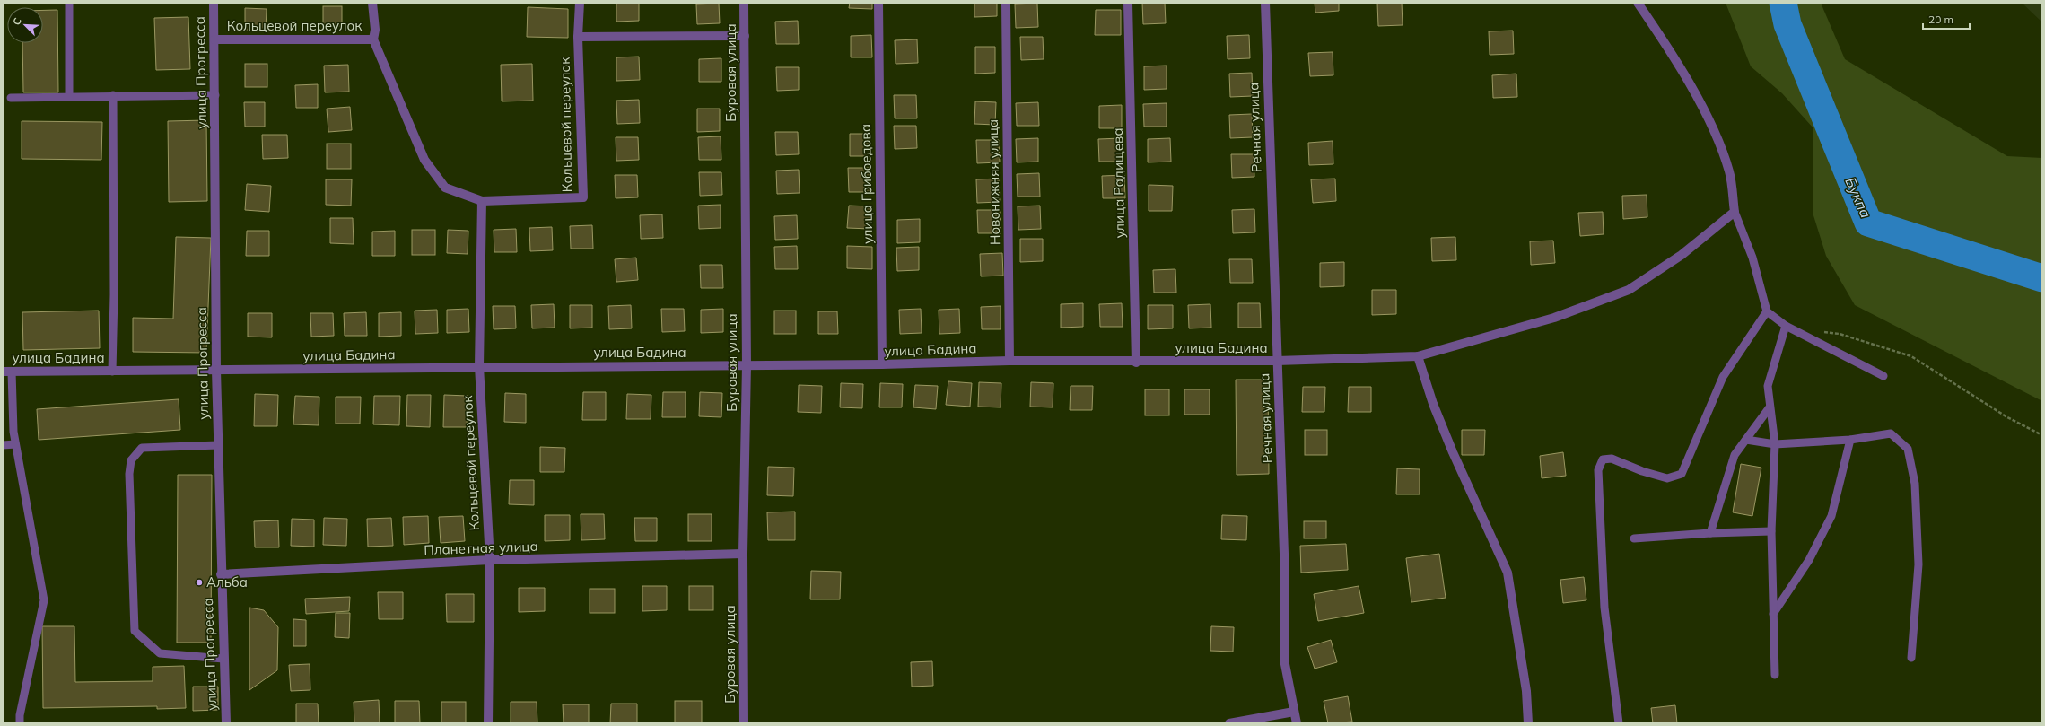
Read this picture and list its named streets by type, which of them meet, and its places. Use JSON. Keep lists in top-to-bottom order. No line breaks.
{"streets":{"street":["Кольцевой переулок","улица Прогресса","Буровая улица","Речная улица","Новонижняя улица","улица Радищева","улица Грибоедова","улица Бадина","Планетная улица"]},"crossings":[["Кольцевой переулок","улица Прогресса"],["Кольцевой переулок","улица Бадина"],["Кольцевой переулок","Планетная улица"],["улица Прогресса","улица Бадина"],["улица Прогресса","Планетная улица"],["Буровая улица","улица Бадина"],["Буровая улица","Планетная улица"],["Речная улица","улица Бадина"],["Новонижняя улица","улица Бадина"],["улица Радищева","улица Бадина"],["улица Грибоедова","улица Бадина"]],"water":["Букпа"],"places":["Альба"],"scale_bar":"20 m","north":"top left"}
